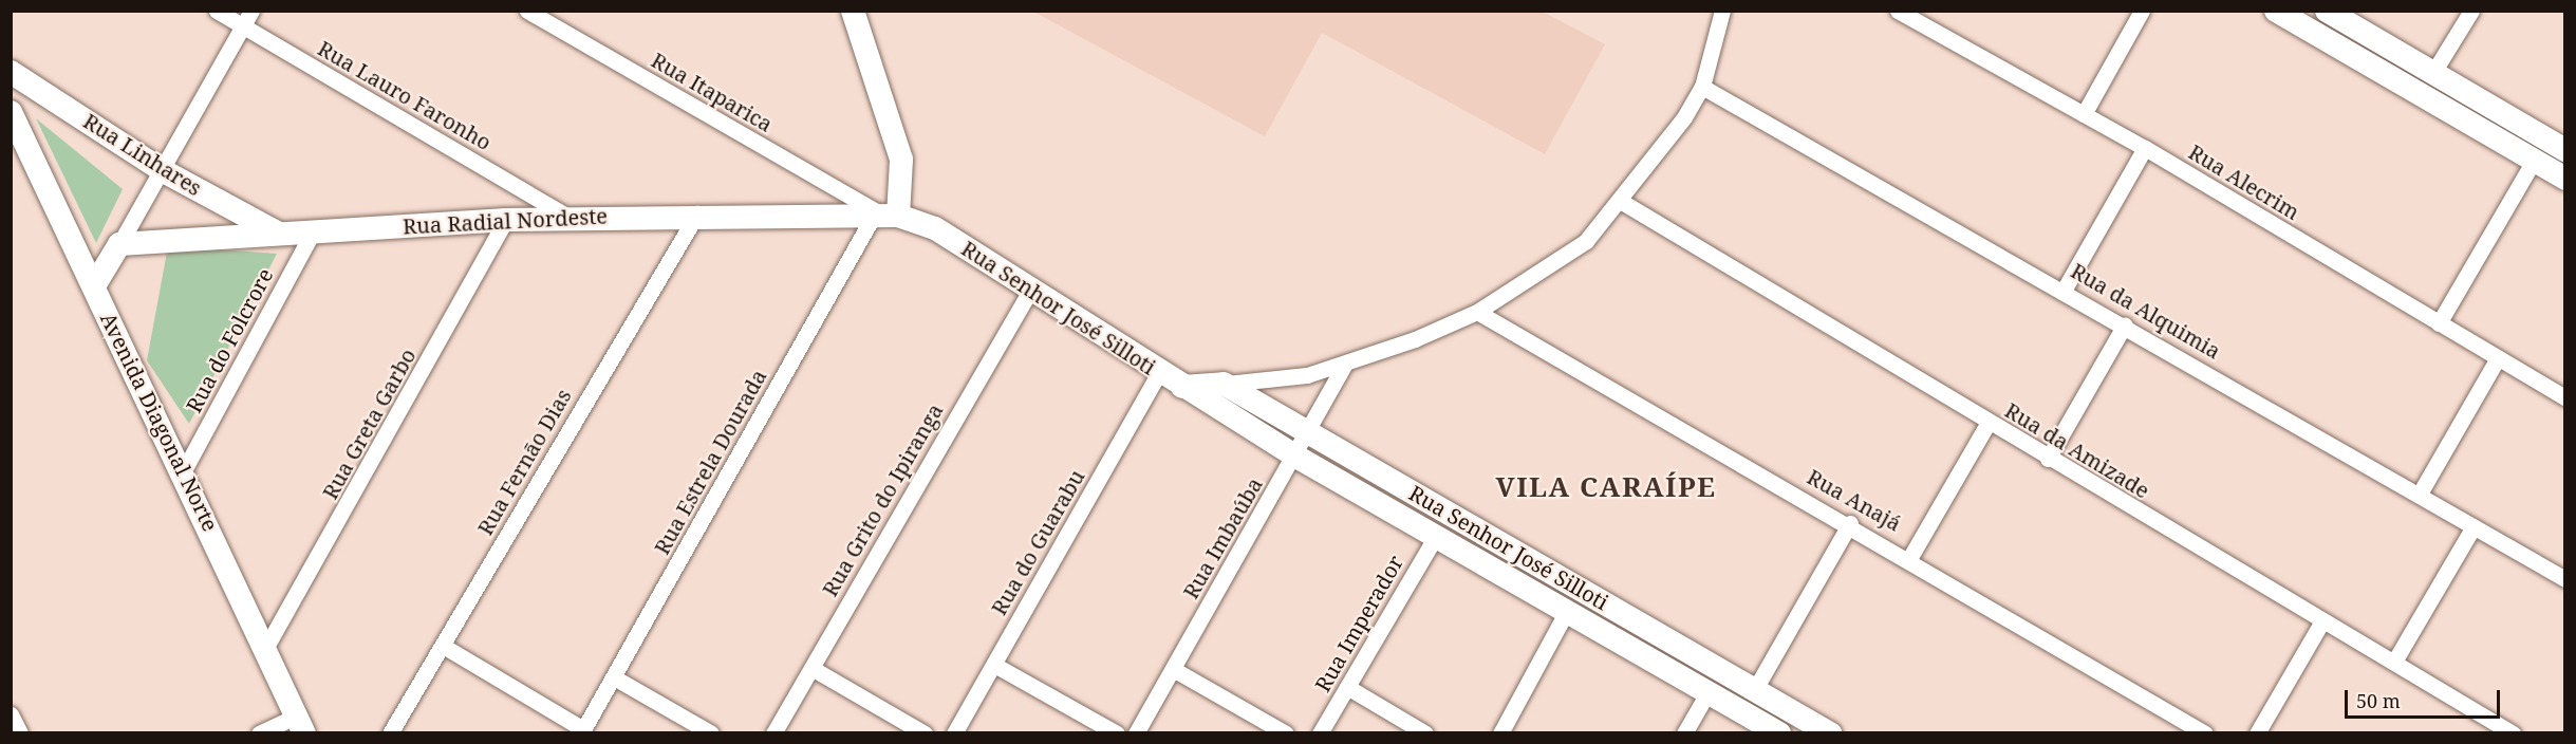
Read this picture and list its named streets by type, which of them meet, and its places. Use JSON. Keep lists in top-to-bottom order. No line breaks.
{"streets":{"street":["Rua Itaparica","Rua Lauro Faronho","Rua Linhares","Rua Alecrim","Rua Radial Nordeste","Rua Senhor José Silloti","Rua da Alquimia","Rua do Folcrore","Avenida Diagonal Norte","Rua Greta Garbo","Rua da Amizade","Rua Fernão Dias","Rua Estrela Dourada","Rua Grito do Ipiranga","Rua Anajá","Rua Imbaúba","Rua do Guarabu","Rua Imperador"]},"crossings":[["Rua Itaparica","Rua Radial Nordeste"],["Rua Itaparica","Rua Estrela Dourada"],["Rua Lauro Faronho","Rua Radial Nordeste"],["Rua Linhares","Rua Radial Nordeste"],["Rua Radial Nordeste","Rua Senhor José Silloti"],["Rua Radial Nordeste","Rua do Folcrore"],["Rua Radial Nordeste","Rua Greta Garbo"],["Rua Radial Nordeste","Rua Fernão Dias"],["Rua Radial Nordeste","Rua Estrela Dourada"],["Rua Senhor José Silloti","Rua Grito do Ipiranga"],["Rua Senhor José Silloti","Rua Imbaúba"],["Rua Senhor José Silloti","Rua do Guarabu"],["Rua Senhor José Silloti","Rua Imperador"],["Rua do Folcrore","Avenida Diagonal Norte"],["Avenida Diagonal Norte","Rua Greta Garbo"]],"districts":["VILA CARAÍPE"],"scale_bar":"50 m"}
